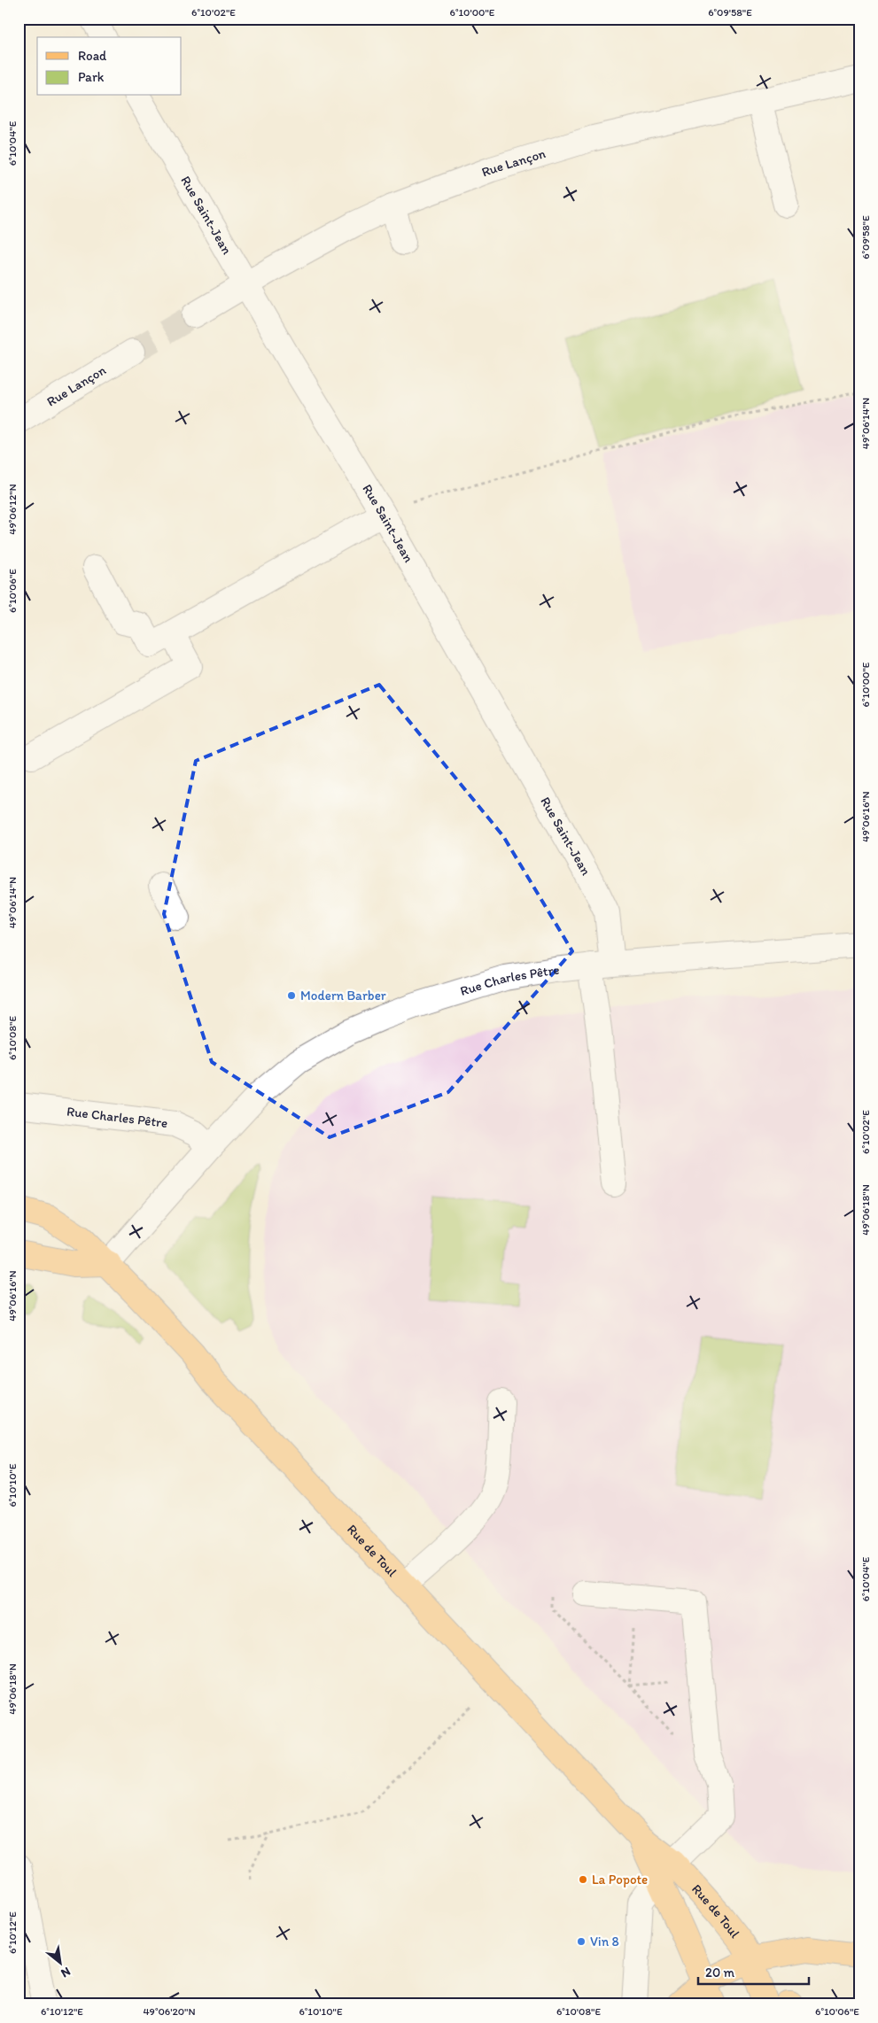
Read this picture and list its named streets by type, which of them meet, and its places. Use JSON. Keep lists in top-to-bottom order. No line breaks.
{"streets":{"main road":["Rue de Toul"],"street":["Rue Lançon","Rue Saint-Jean","Rue Charles Pêtre"]},"crossings":[["Rue Lançon","Rue Saint-Jean"],["Rue Saint-Jean","Rue Charles Pêtre"],["Rue Charles Pêtre","Rue de Toul"]],"places":["Modern Barber","La Popote","Vin 8"],"legend":["Road","Park"],"scale_bar":"20 m","north":"bottom right","coordinates":["6°10'02\"E","6°10'00\"E","6°09'58\"E","6°10'04\"E","49°06'14\"N","49°06'12\"N","6°10'06\"E","49°06'16\"N","6°10'08\"E","49°06'18\"N","6°10'10\"E","6°10'12\"E","49°06'20\"N"]}
